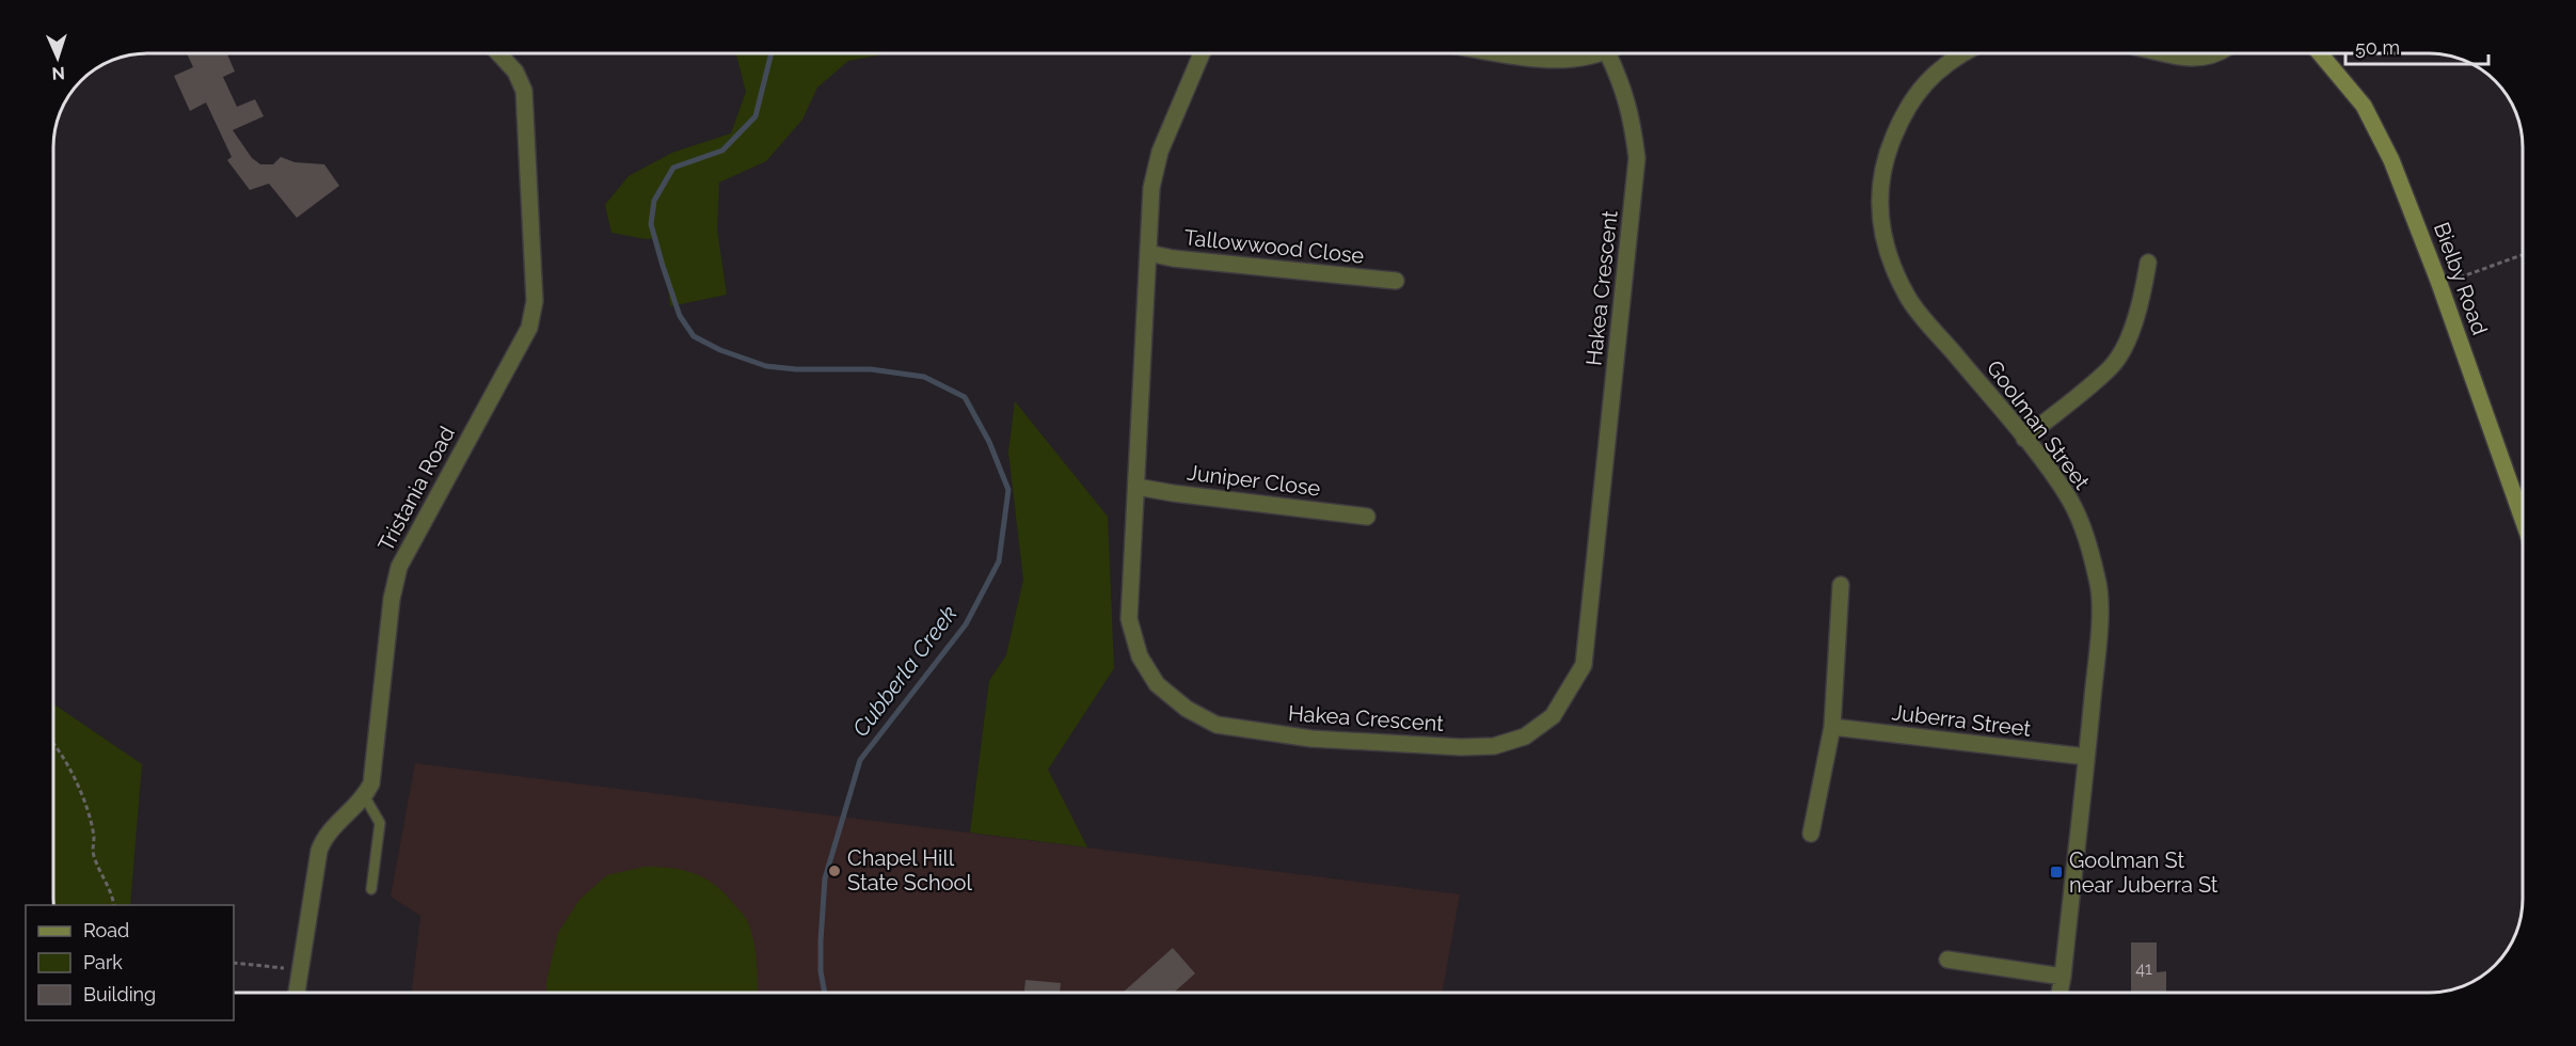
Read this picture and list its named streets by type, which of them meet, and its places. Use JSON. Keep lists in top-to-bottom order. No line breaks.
{"streets":{"street":["Tallowwood Close","Bielby Road","Hakea Crescent","Goolman Street","Juniper Close","Tristania Road","Juberra Street"]},"crossings":[["Tallowwood Close","Hakea Crescent"],["Hakea Crescent","Juniper Close"],["Goolman Street","Juberra Street"]],"water":["Cubberla Creek"],"places":{"other":["Chapel Hill State School"],"transit":["Goolman St near Juberra St"]},"house_numbers":["41"],"legend":["Road","Park","Building"],"scale_bar":"50 m","north":"bottom"}
